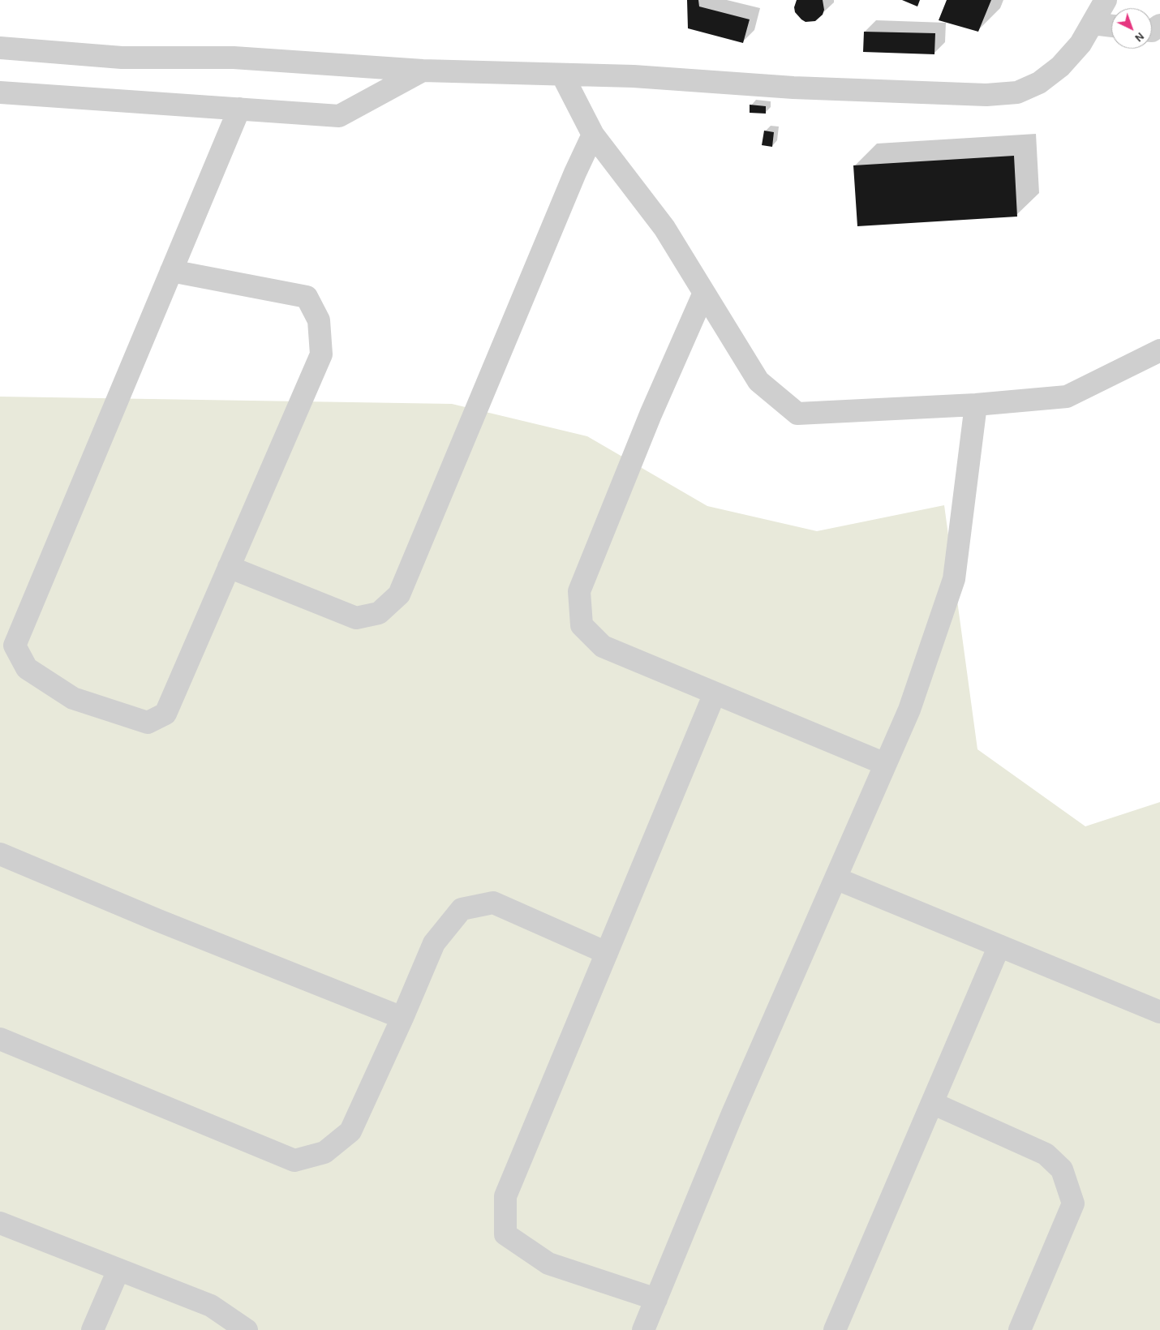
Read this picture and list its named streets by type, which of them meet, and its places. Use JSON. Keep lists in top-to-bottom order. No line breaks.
{"north":"bottom right"}
